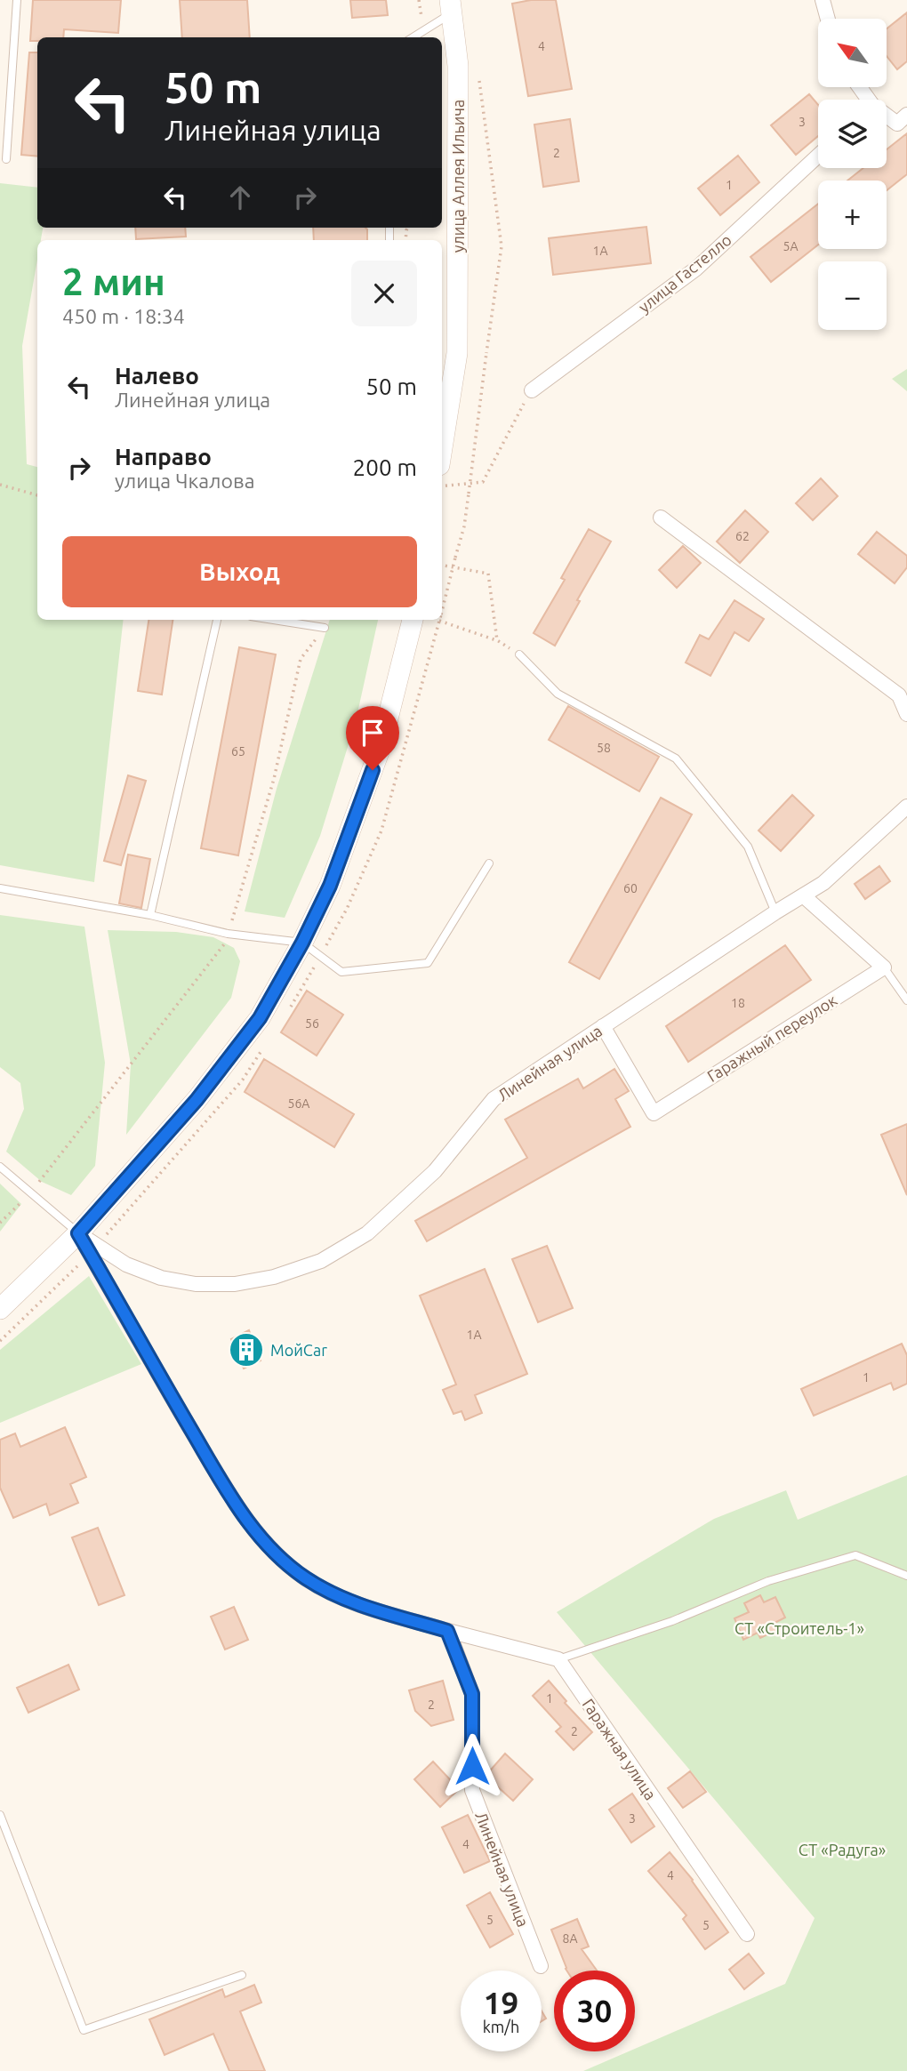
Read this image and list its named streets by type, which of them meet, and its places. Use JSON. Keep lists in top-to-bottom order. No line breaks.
{"streets":{"main road":["улица Аллея Ильича"],"street":["улица Гастелло","Гаражный переулок","Линейная улица","Гаражная улица"]},"crossings":[["Гаражный переулок","Линейная улица"]],"parks":["СТ «Строитель-1»","СТ «Радуга»"],"places":{"building":["МойCar"]},"house_numbers":["4","3","2","1","5А","1А","62","58","65","60","18","56","56А","1А","1","1","2","2","3","4","4","5","5","8А"],"north":"top left","page":{"map_buttons":["+","−"],"turn":["50 m","Линейная улица"],"heading":["2 мин","450 m · 18:34"],"list":[{"name":"Налево","note":"Линейная улица","value":"50 m"},{"name":"Направо","note":"улица Чкалова","value":"200 m"}],"buttons":"Выход","speed":"19 km/h","limit":"30"}}
